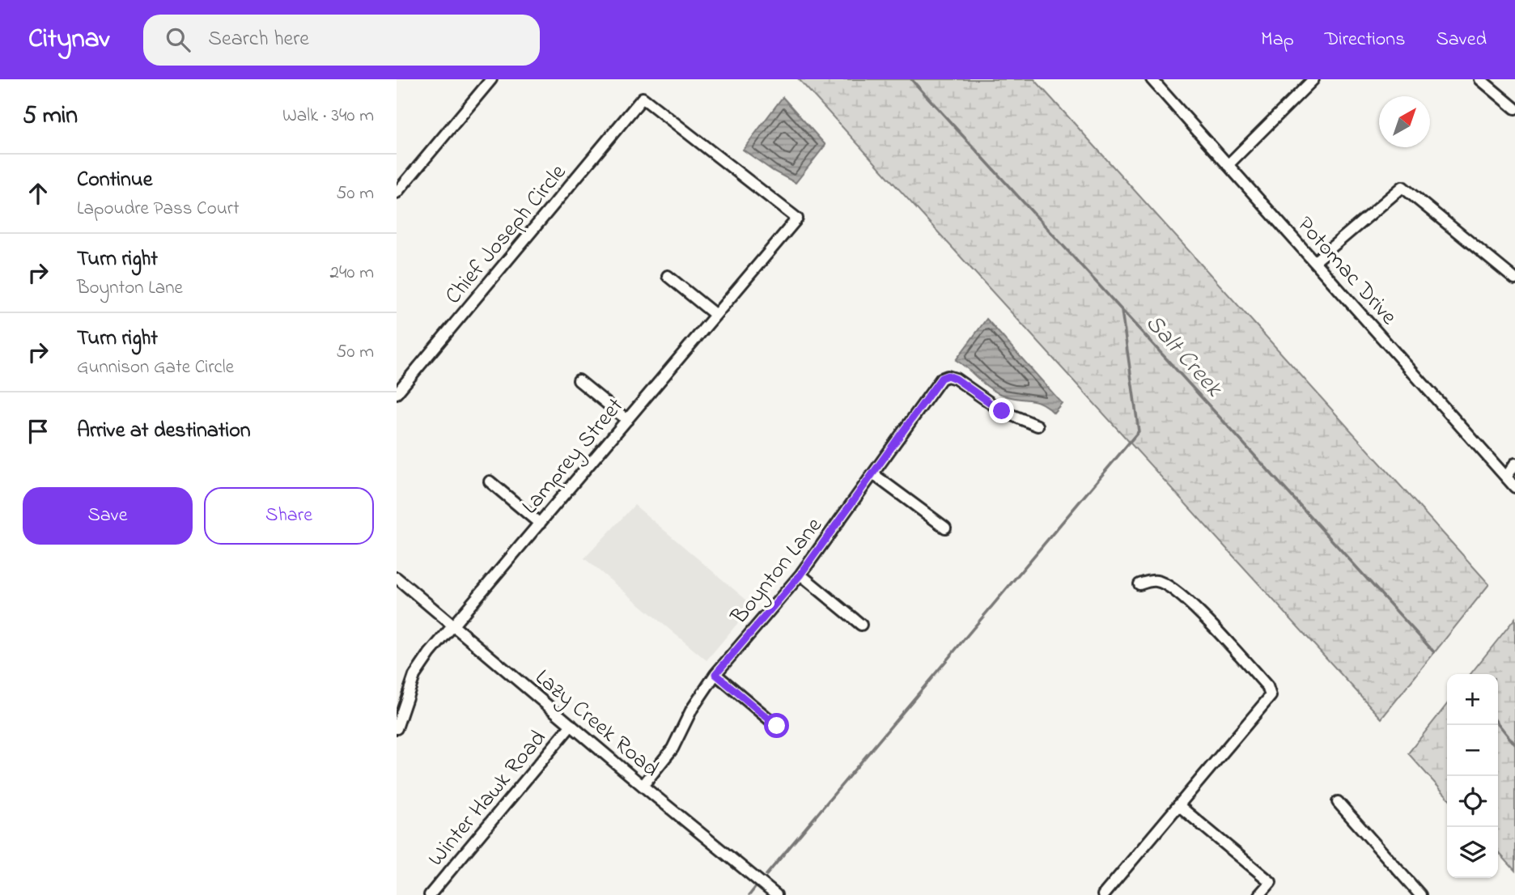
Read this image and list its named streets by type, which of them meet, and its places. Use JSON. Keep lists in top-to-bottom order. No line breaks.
{"streets":{"street":["Chief Joseph Circle","Potomac Drive","Lamprey Street","Boynton Lane","Lazy Creek Road","Winter Hawk Road"]},"crossings":[["Chief Joseph Circle","Lamprey Street"],["Lamprey Street","Lazy Creek Road"],["Boynton Lane","Lazy Creek Road"],["Lazy Creek Road","Winter Hawk Road"]],"water":["Salt Creek"],"north":"top right","page":{"header":"Citynav","search":"Search here","nav":["Map","Directions","Saved"],"heading":["5 min","Walk · 340 m"],"list":[["Continue","Lapoudre Pass Court","50 m"],["Turn right","Boynton Lane","240 m"],["Turn right","Gunnison Gate Circle","50 m"],"Arrive at destination"],"buttons":["Save","Share"],"map_buttons":["+","−"]}}
